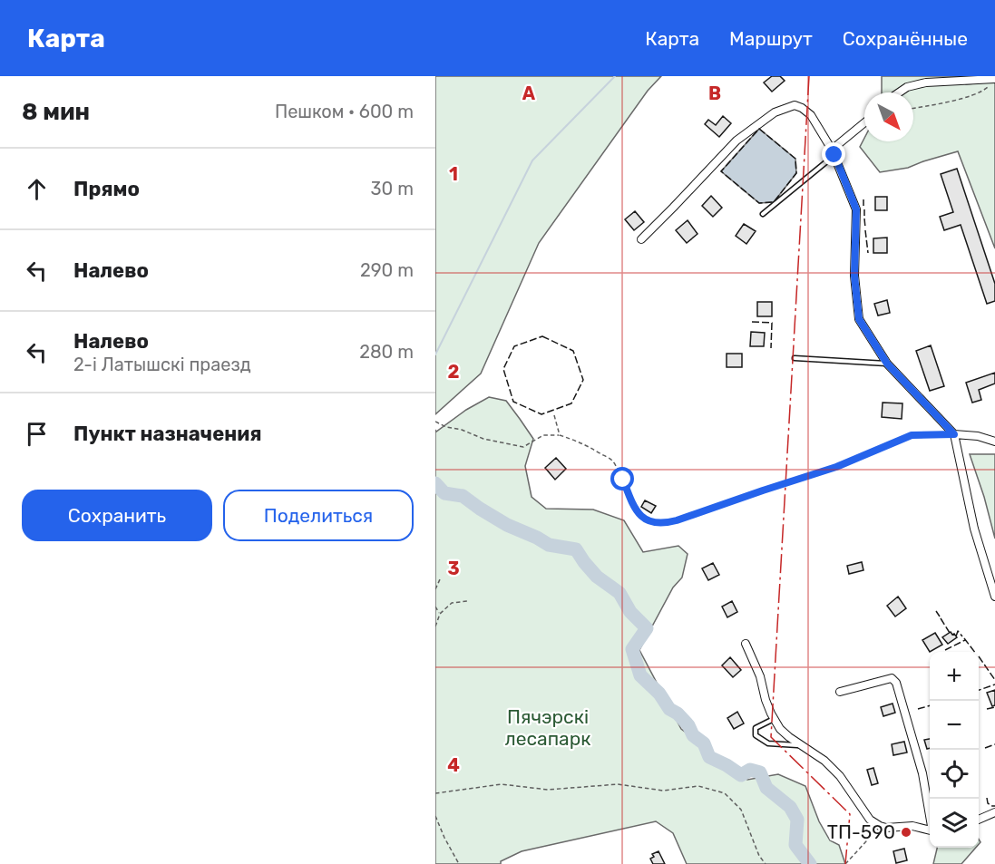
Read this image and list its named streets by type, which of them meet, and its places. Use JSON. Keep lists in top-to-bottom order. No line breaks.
{"parks":["Пячэрскі лесапарк"],"places":["ТП-590"],"north":"bottom right","page":{"header":"Карта","nav":["Карта","Маршрут","Сохранённые"],"heading":["8 мин","Пешком · 600 m"],"list":[["Прямо","30 m"],["Налево","290 m"],["Налево","2-і Латышскі праезд","280 m"],"Пункт назначения"],"buttons":["Сохранить","Поделиться"],"map_buttons":["+","−"]},"grid":{"columns":["A","B"],"rows":["1","2","3","4"]}}
